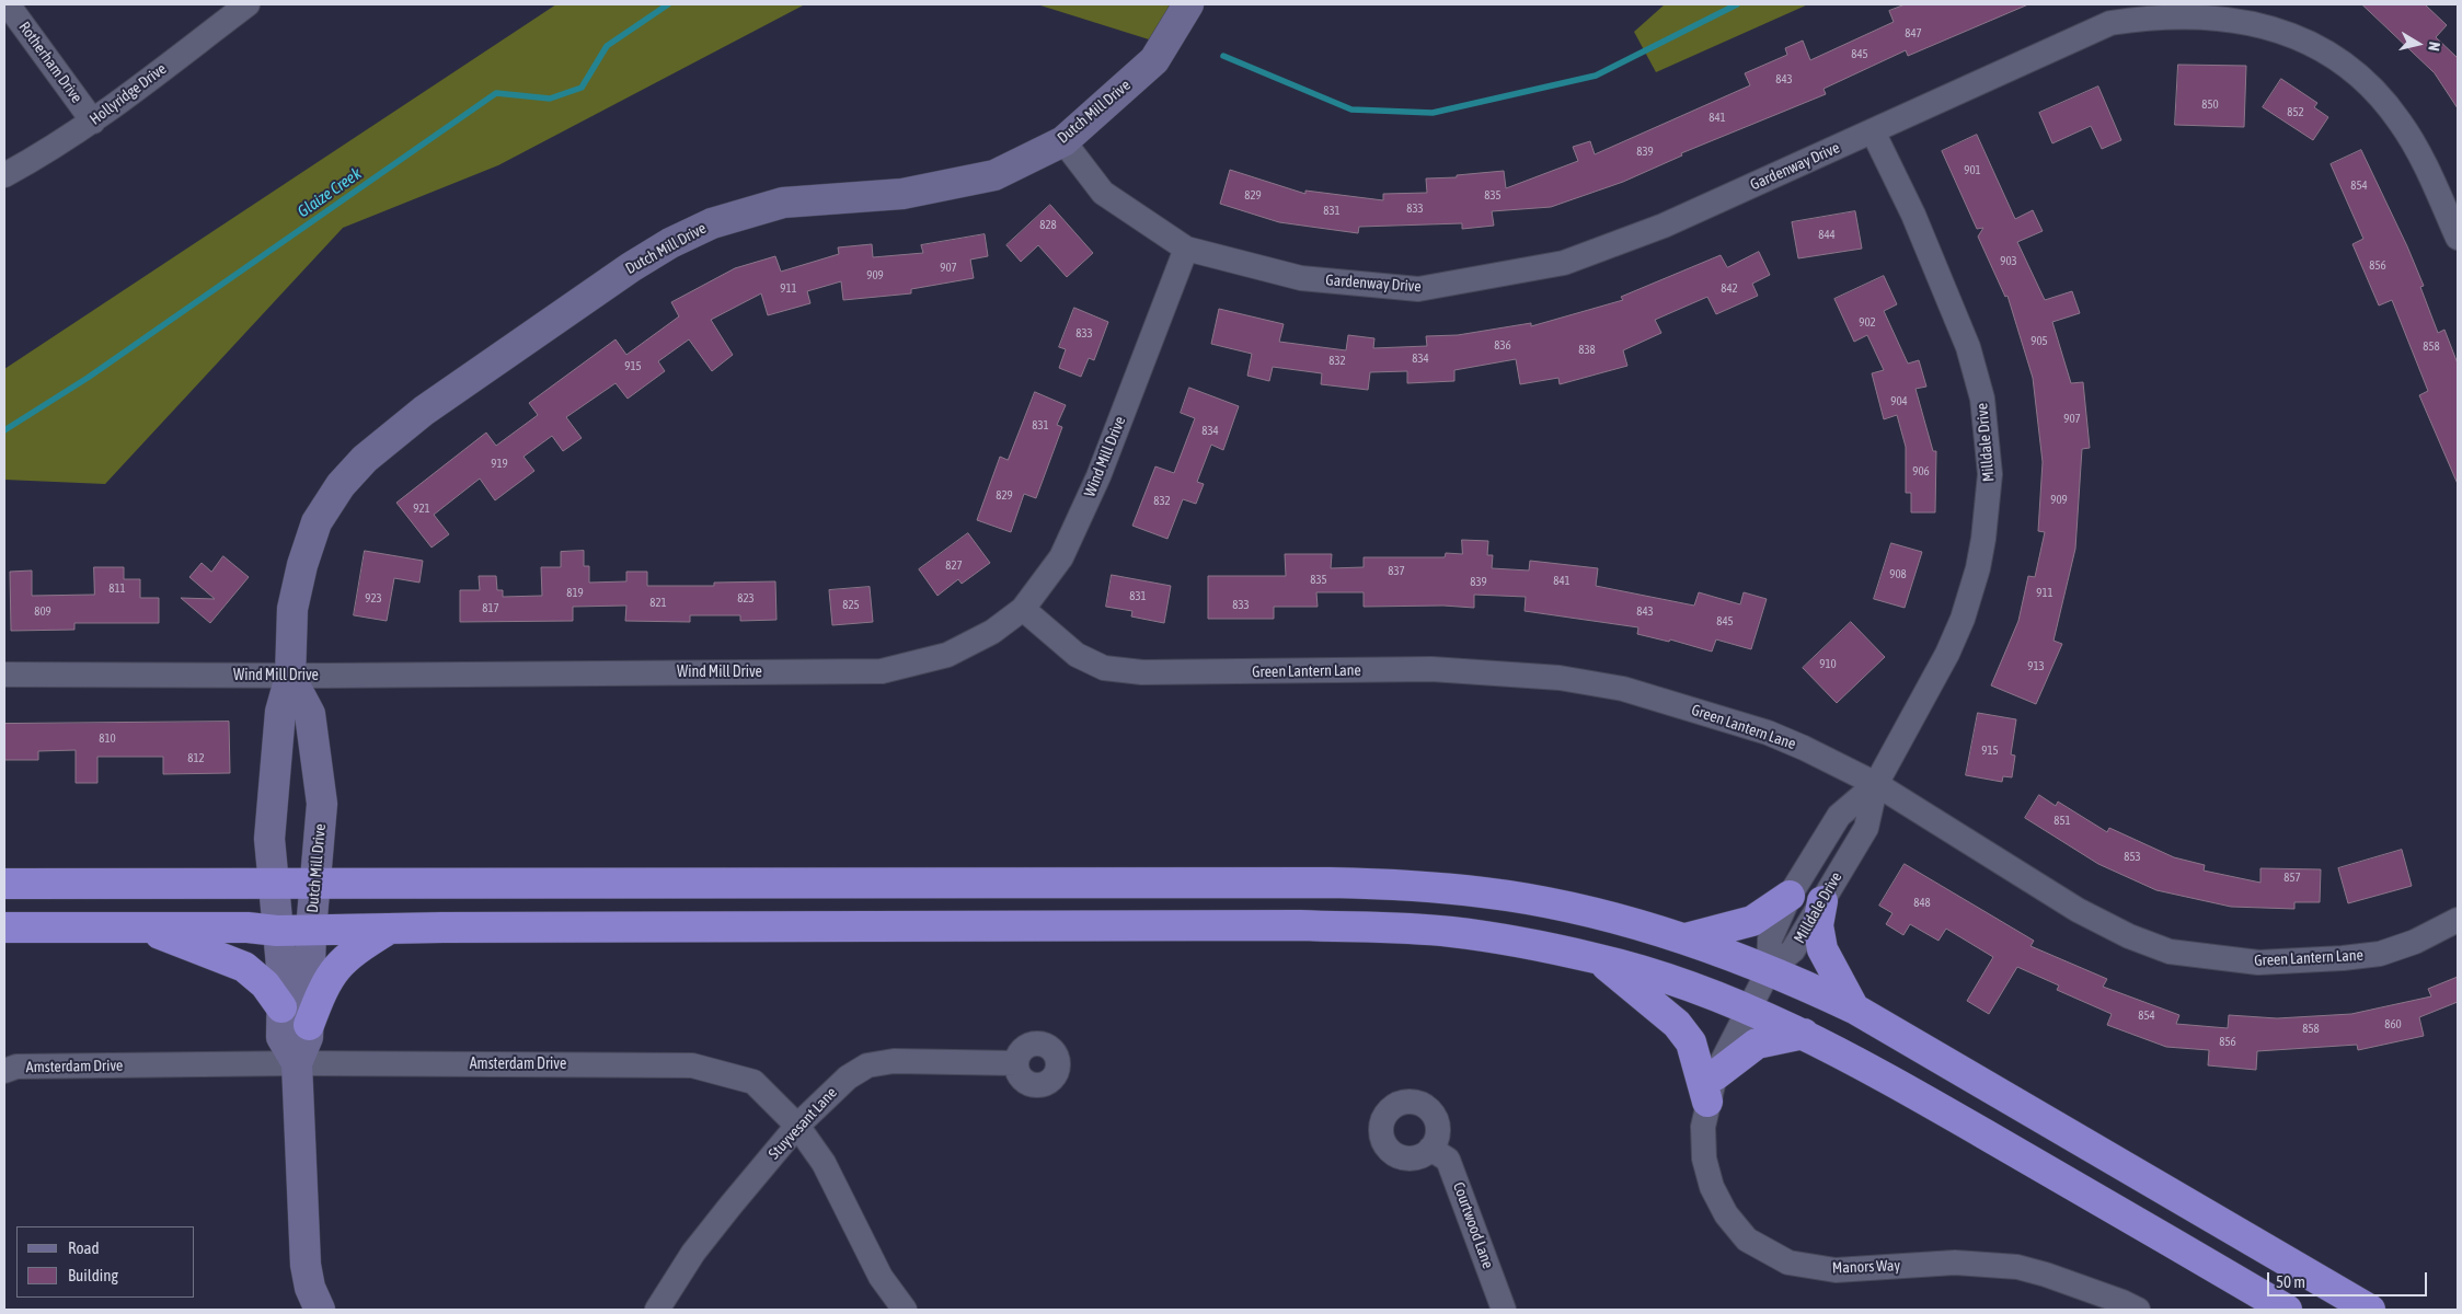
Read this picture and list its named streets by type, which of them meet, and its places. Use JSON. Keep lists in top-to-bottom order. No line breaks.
{"streets":{"street":["Rotherham Drive","Hollyridge Drive","Dutch Mill Drive","Gardenway Drive","Milldale Drive","Wind Mill Drive","Green Lantern Lane","Amsterdam Drive","Stuyvesant Lane","Courtwood Lane","Manors Way"]},"crossings":[["Rotherham Drive","Hollyridge Drive"],["Dutch Mill Drive","Gardenway Drive"],["Dutch Mill Drive","Wind Mill Drive"],["Dutch Mill Drive","Amsterdam Drive"],["Gardenway Drive","Milldale Drive"],["Gardenway Drive","Wind Mill Drive"],["Milldale Drive","Green Lantern Lane"],["Milldale Drive","Manors Way"],["Wind Mill Drive","Green Lantern Lane"],["Amsterdam Drive","Stuyvesant Lane"]],"water":["Glaize Creek"],"house_numbers":["847","845","843","850","852","841","839","901","854","829","835","833","831","828","844","903","856","907","909","911","842","902","833","905","836","858","838","834","832","915","904","907","831","834","919","906","829","909","832","921","827","837","908","835","841","839","811","819","911","831","923","823","821","825","833","817","809","843","845","910","913","810","915","812","851","853","857","848","854","860","858","856"],"legend":["Road","Building"],"scale_bar":"50 m","north":"right"}
